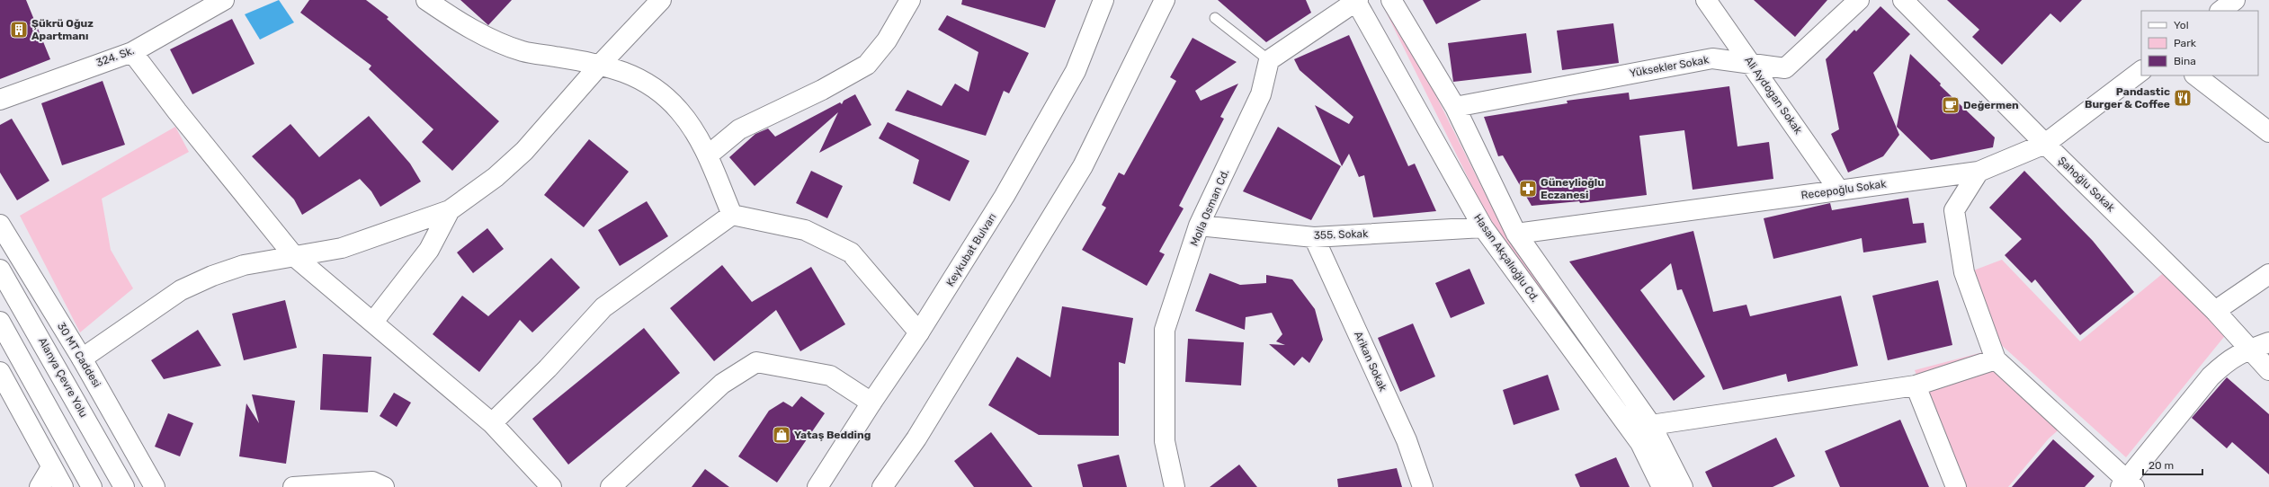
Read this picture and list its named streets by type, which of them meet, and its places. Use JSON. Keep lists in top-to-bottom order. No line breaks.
{"streets":{"main road":["324. Sk.","Yüksekler Sokak","Ali Aydogan Sokak","Şahoğlu Sokak","Recepoğlu Sokak","Molla Osman Cd.","355. Sokak","Keykubat Bulvarı","Hasan Akçalıoğlu Cd.","30 MT Caddesi","Arikan Sokak","Alanya Çevre Yolu"]},"crossings":[["Yüksekler Sokak","Ali Aydogan Sokak"],["Yüksekler Sokak","Hasan Akçalıoğlu Cd."],["Ali Aydogan Sokak","Recepoğlu Sokak"],["Şahoğlu Sokak","Recepoğlu Sokak"],["Recepoğlu Sokak","Hasan Akçalıoğlu Cd."],["Molla Osman Cd.","355. Sokak"],["355. Sokak","Hasan Akçalıoğlu Cd."],["355. Sokak","Arikan Sokak"]],"places":{"building":["Şükrü Oğuz Apartmanı"],"restaurant":["Pandastic Burger & Coffee"],"cafe":["Değermen"],"pharmacy":["Güneylioğlu Eczanesi"],"shop":["Yataş Bedding"]},"legend":["Yol","Park","Bina"],"scale_bar":"20 m"}
